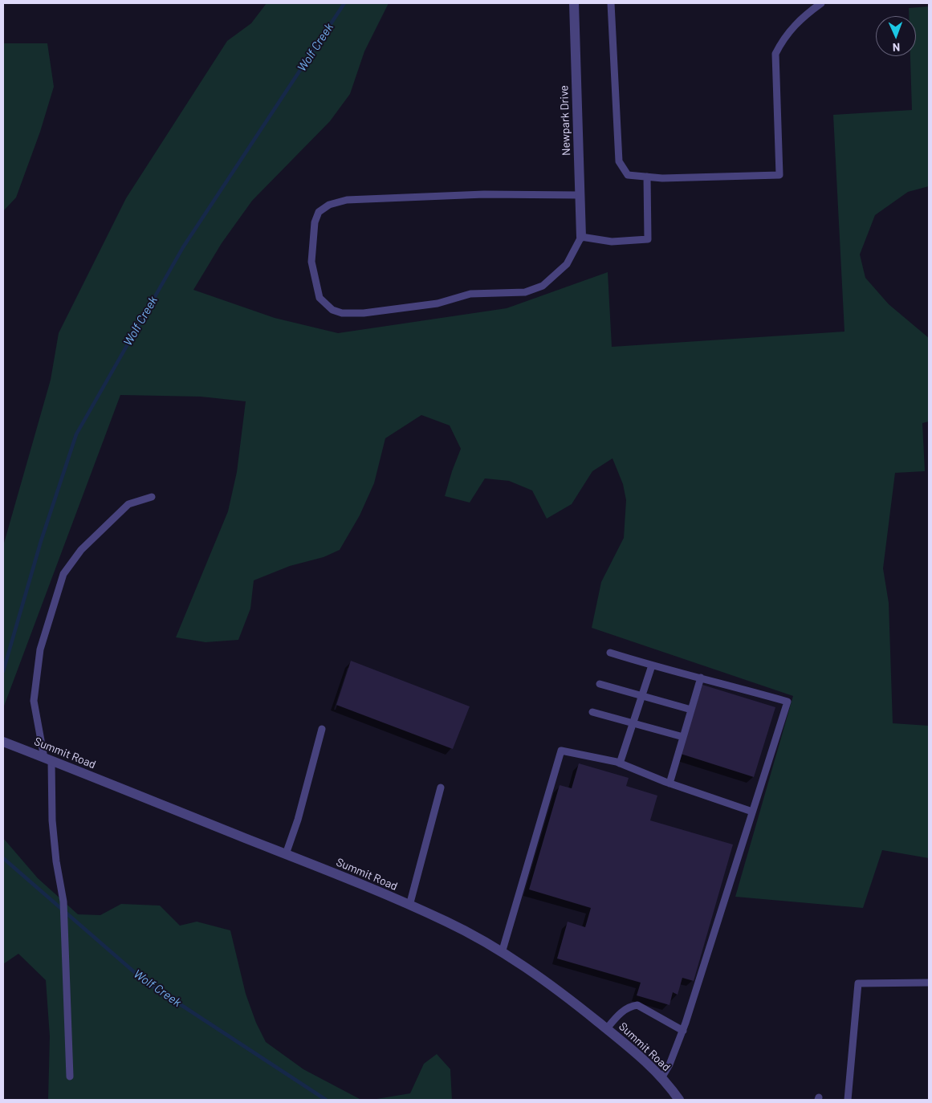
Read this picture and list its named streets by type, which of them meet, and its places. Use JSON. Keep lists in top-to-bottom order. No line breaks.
{"streets":{"street":["Newpark Drive","Summit Road"]},"water":["Wolf Creek"],"north":"bottom"}
